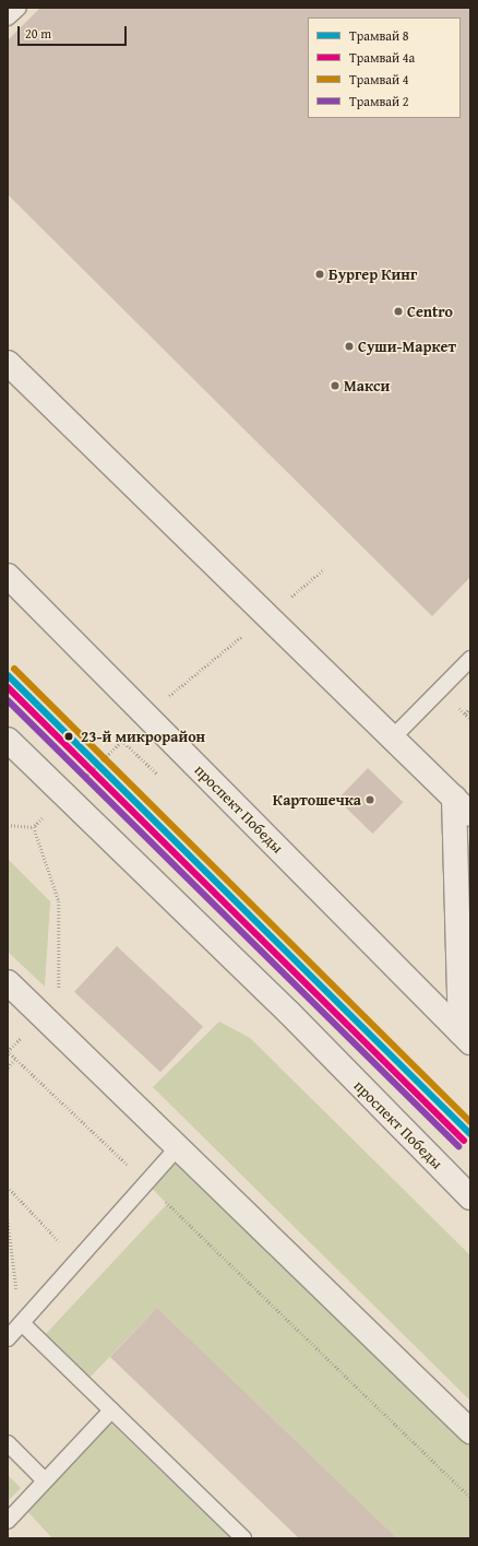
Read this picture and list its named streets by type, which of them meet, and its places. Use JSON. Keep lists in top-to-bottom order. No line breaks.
{"streets":{"street":["проспект Победы"]},"places":["Бургер Кинг","Centro","Суши-Маркет","Макси","23-й микрорайон","Картошечка"],"lines":["tram line 4","tram line 8","tram line 4а","tram line 2"],"legend":["Трамвай 8","Трамвай 4а","Трамвай 4","Трамвай 2"],"scale_bar":"20 m"}
